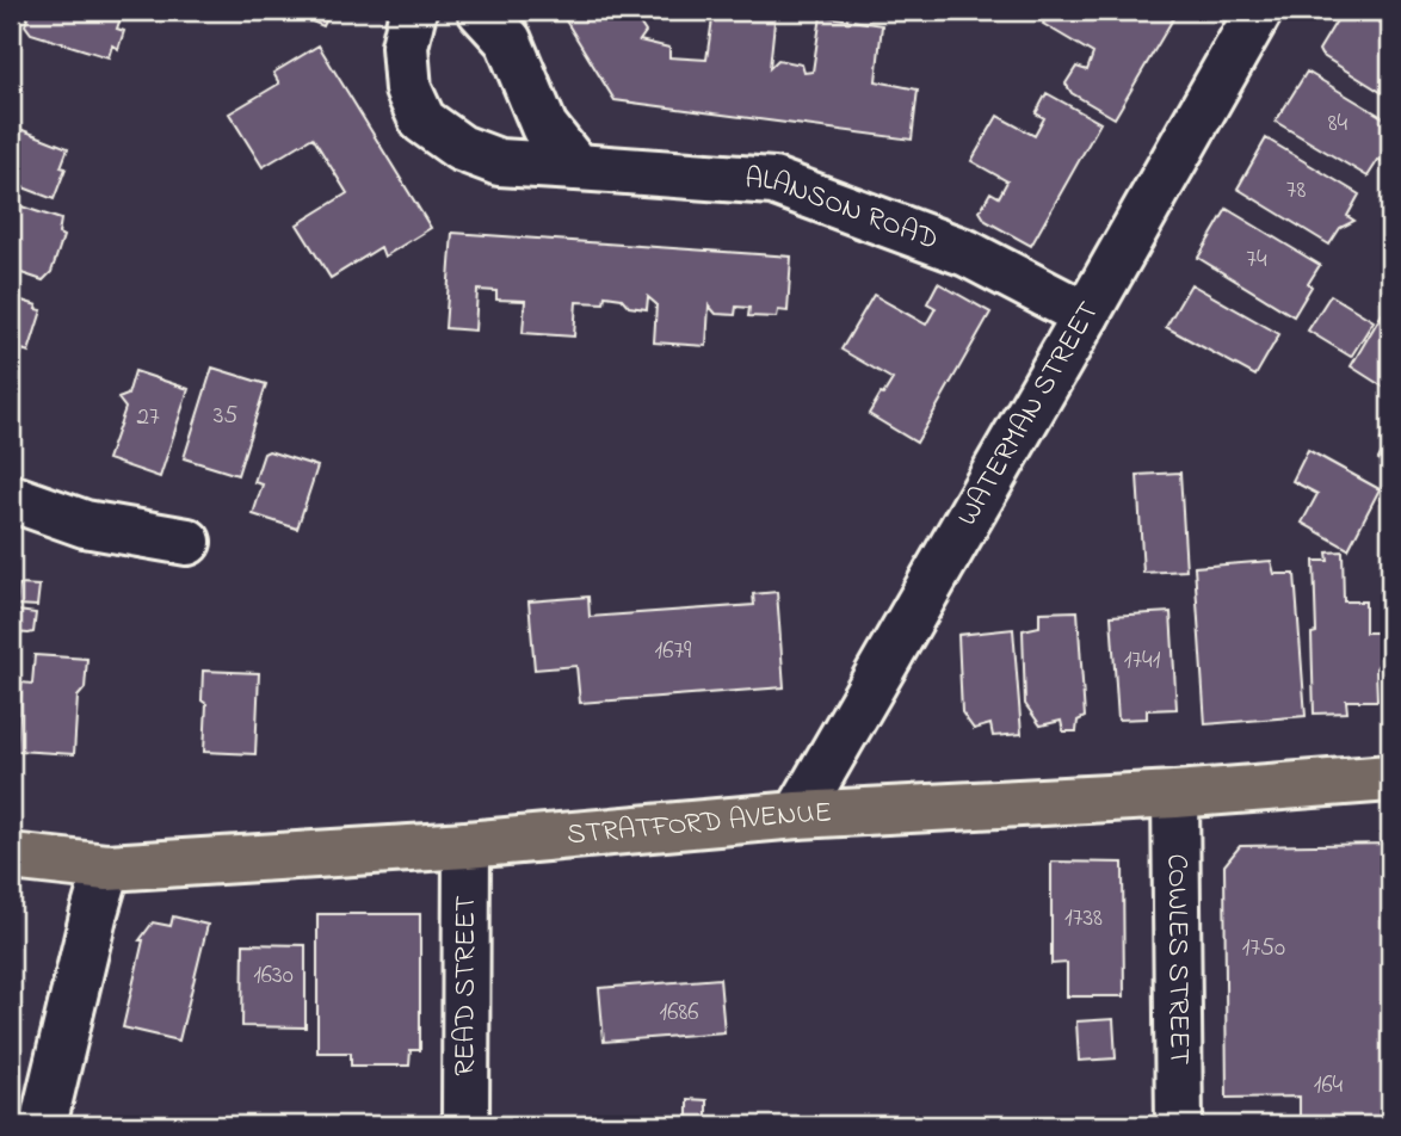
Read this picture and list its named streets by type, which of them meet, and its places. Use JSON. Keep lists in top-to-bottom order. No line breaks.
{"streets":{"main road":["STRATFORD AVENUE"],"street":["ALANSON ROAD","WATERMAN STREET","COWLES STREET","READ STREET"]},"crossings":[["ALANSON ROAD","WATERMAN STREET"],["WATERMAN STREET","STRATFORD AVENUE"],["STRATFORD AVENUE","COWLES STREET"],["STRATFORD AVENUE","READ STREET"]],"house_numbers":["84","78","74","35","27","1679","1741","1738","1750","1630","1686","164"]}
